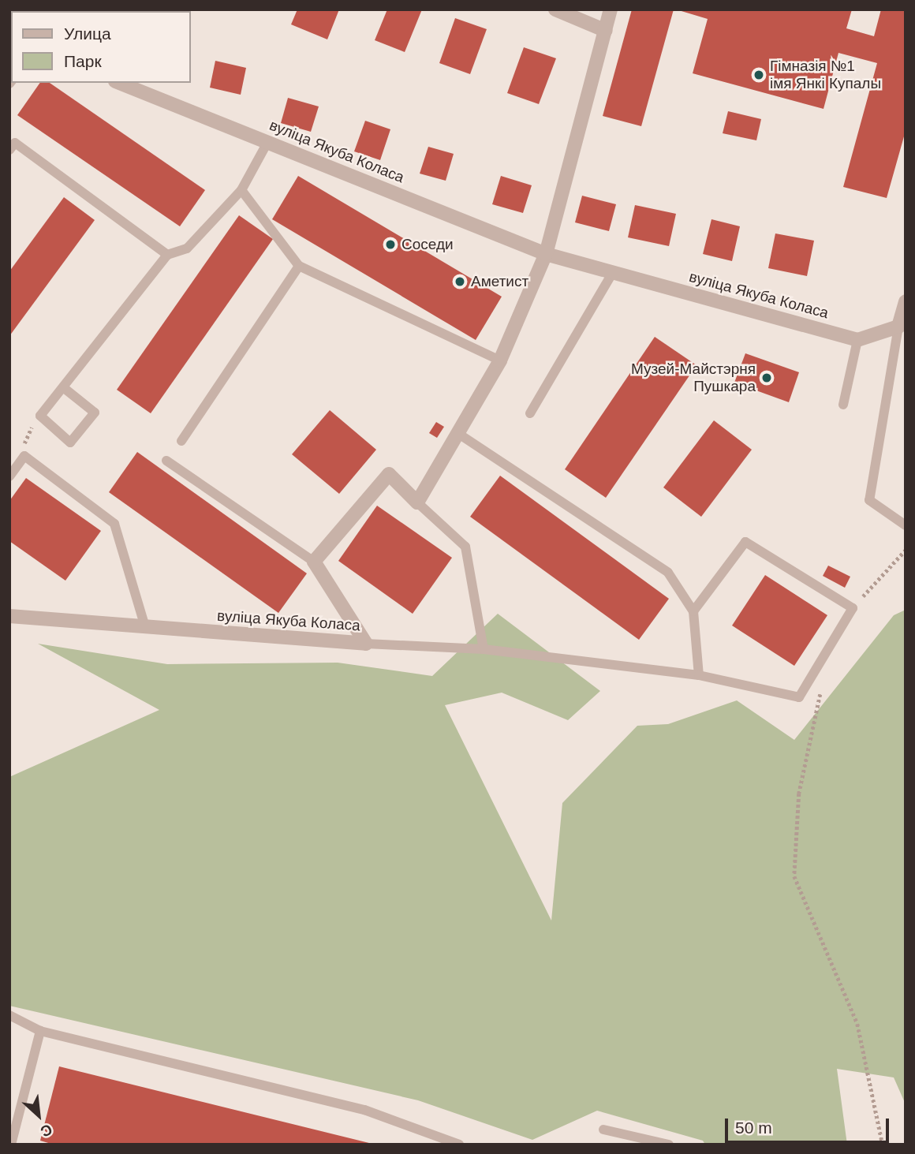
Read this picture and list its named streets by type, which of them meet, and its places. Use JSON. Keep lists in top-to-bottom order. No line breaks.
{"streets":{"street":["вуліца Якуба Коласа"]},"places":["Гімназія №1 імя Янкі Купалы","Соседи","Аметист","Музей-Майстэрня Пушкара"],"legend":["Улица","Парк"],"scale_bar":"50 m","north":"bottom right"}
